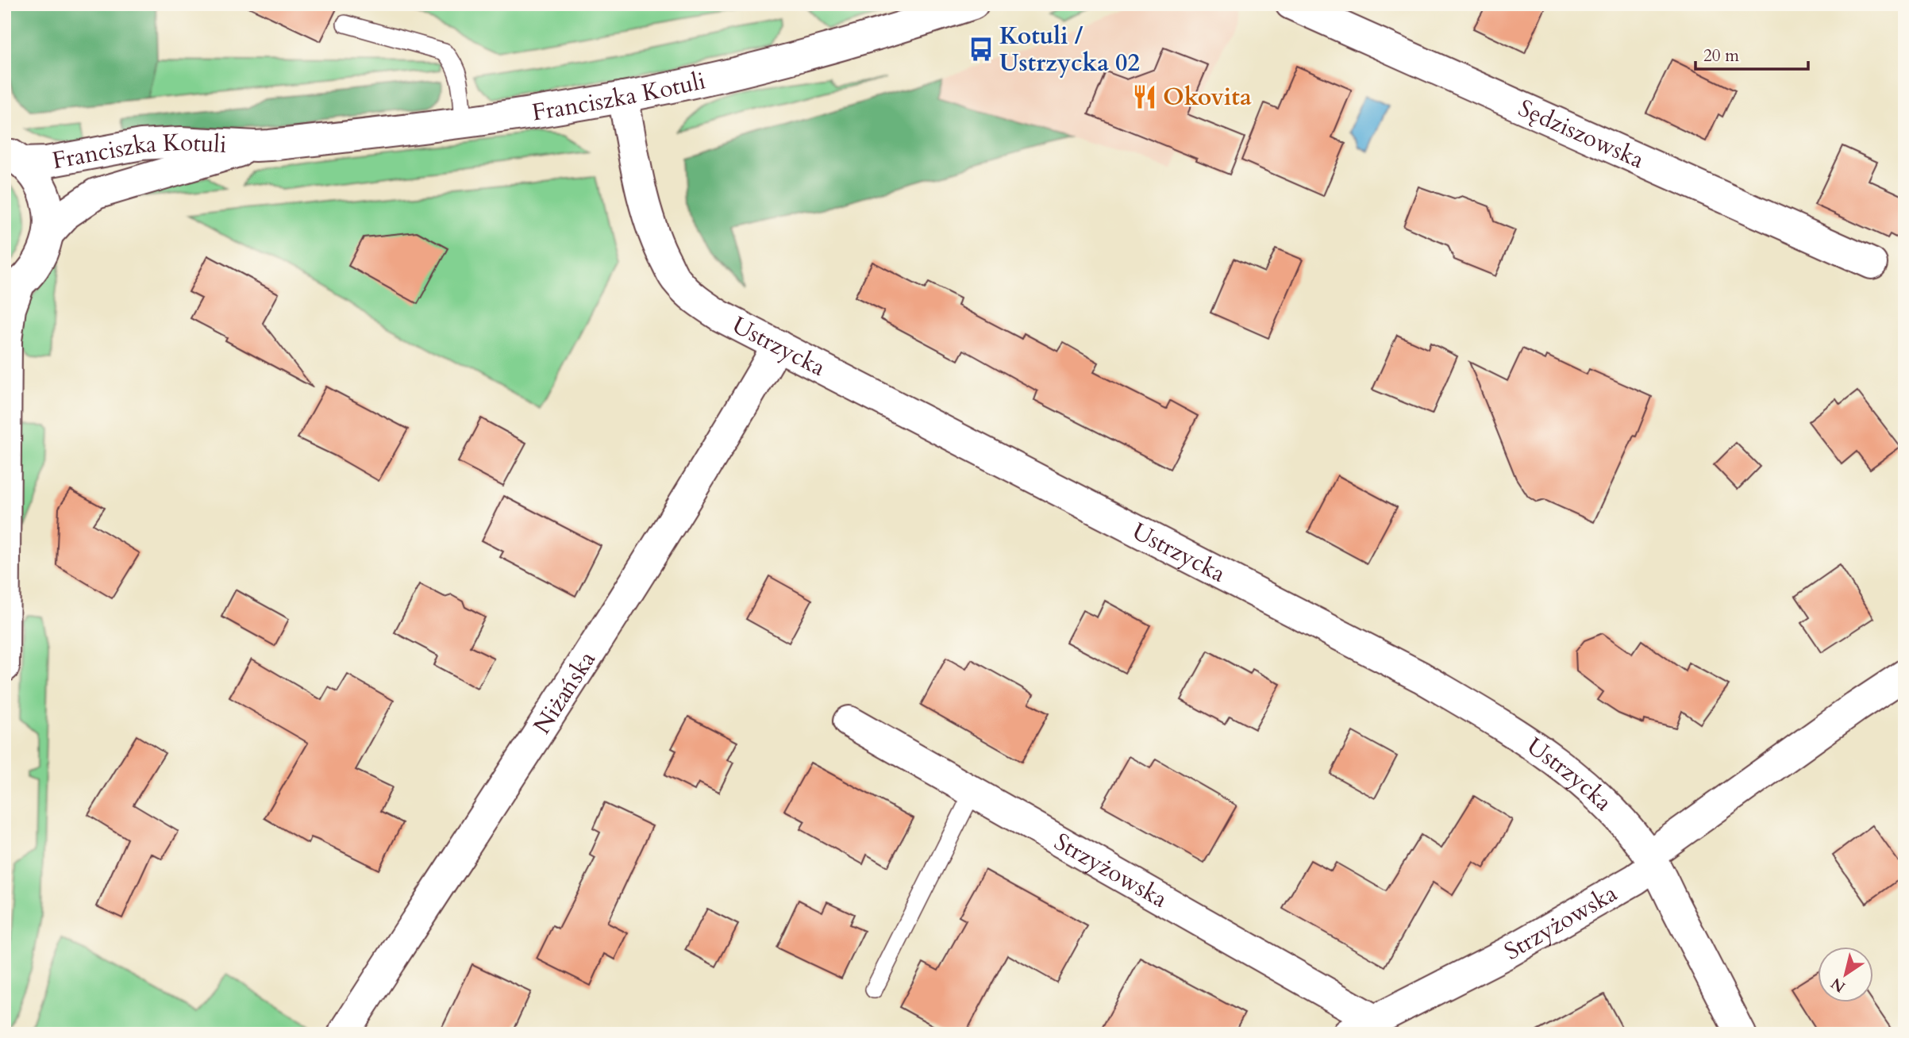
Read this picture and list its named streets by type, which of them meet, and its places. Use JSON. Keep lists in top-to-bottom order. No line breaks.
{"streets":{"street":["Franciszka Kotuli","Sędziszowska","Ustrzycka","Niżańska","Strzyżowska"]},"crossings":[["Franciszka Kotuli","Ustrzycka"],["Ustrzycka","Niżańska"],["Ustrzycka","Strzyżowska"]],"places":{"bus stop":["Kotuli / Ustrzycka 02"],"restaurant":["Okovita"]},"scale_bar":"20 m","north":"bottom left"}
